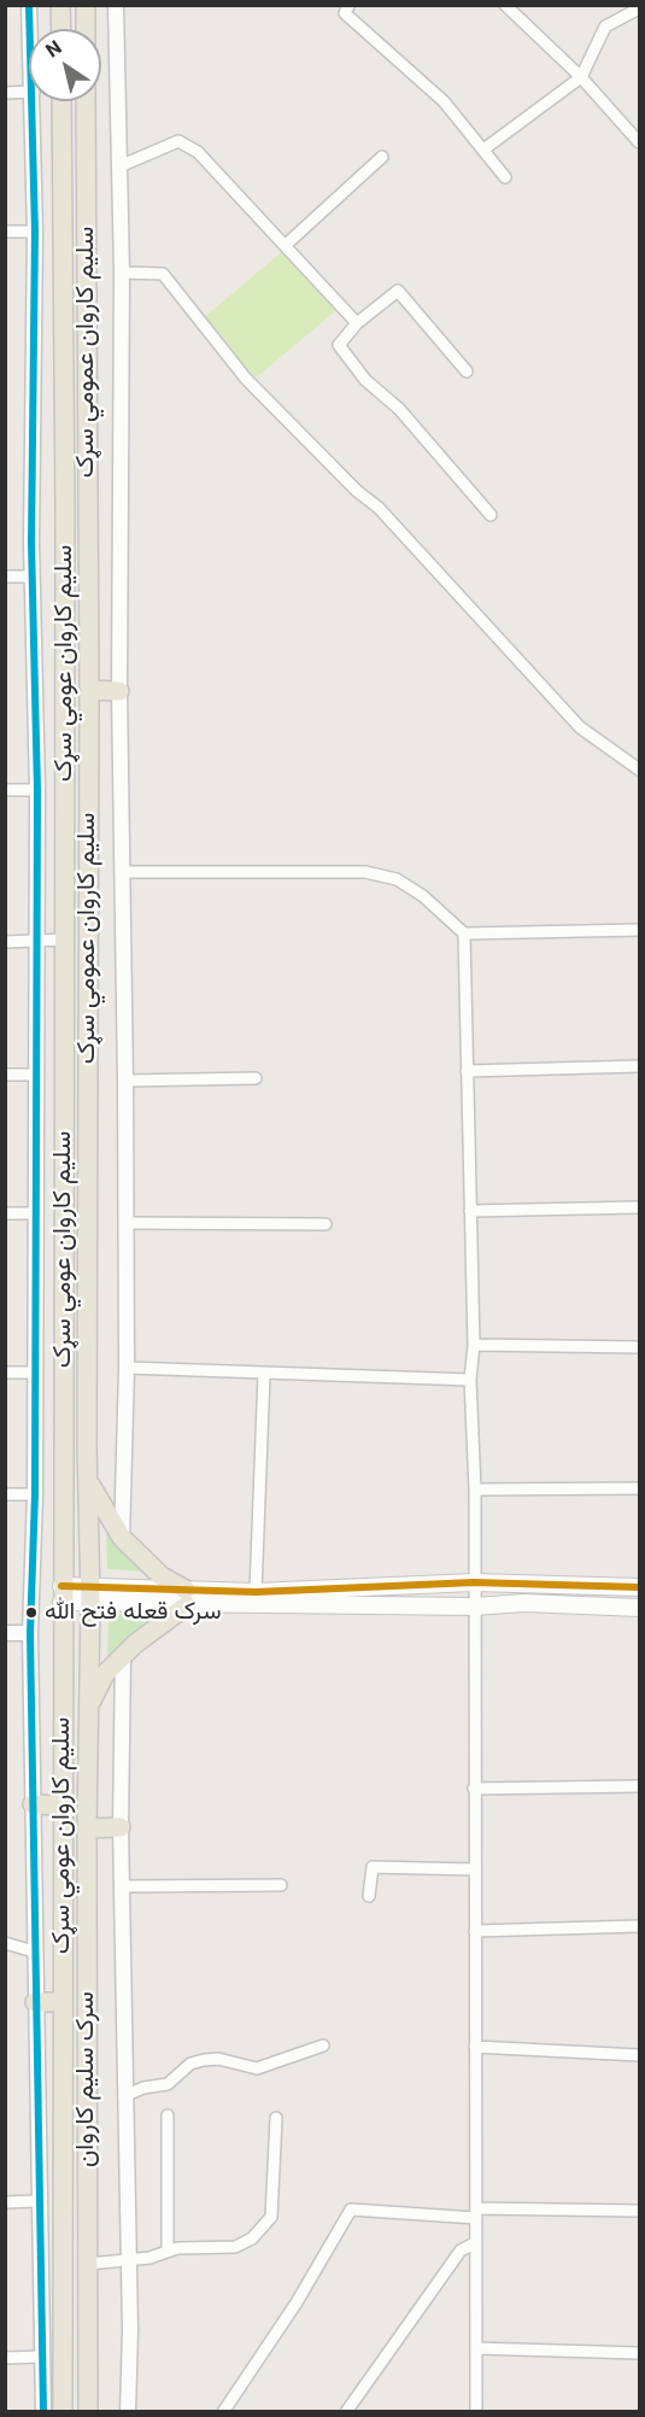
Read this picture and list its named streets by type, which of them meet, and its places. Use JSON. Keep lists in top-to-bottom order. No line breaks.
{"streets":{"main road":["سلیم کاروان عمومي سړک","سلیم کاروان عومي سړک","سرک سلیم کاروان"]},"crossings":[["سلیم کاروان عمومي سړک","سرک سلیم کاروان"]],"places":["سرک قعله فتح الله"],"north":"top left"}
